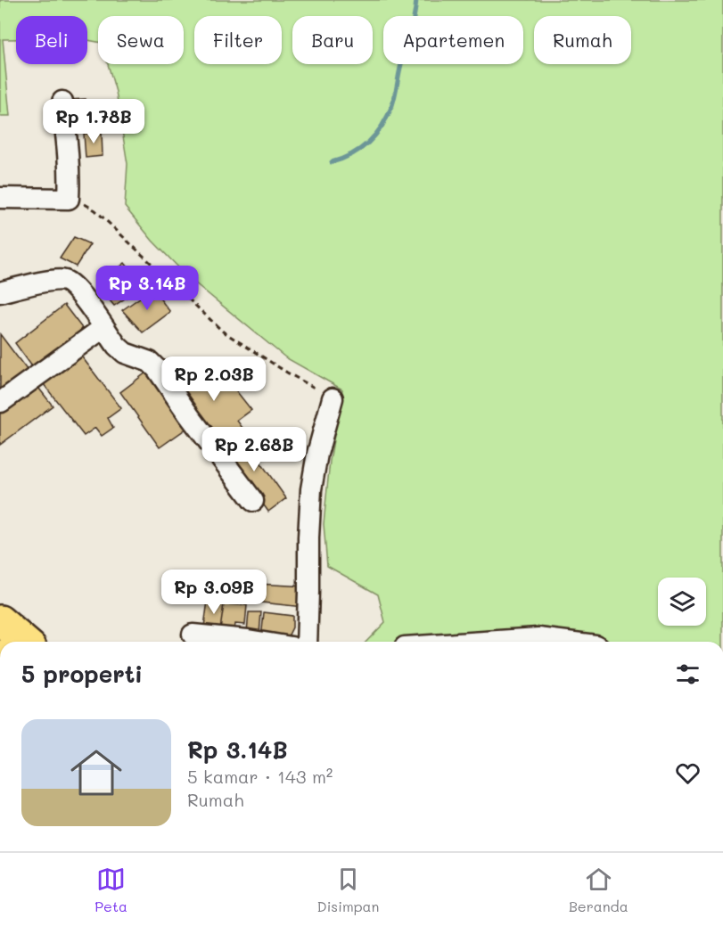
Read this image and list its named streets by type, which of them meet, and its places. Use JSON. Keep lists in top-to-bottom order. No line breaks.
{"page":{"chip":["Beli","Sewa","Filter","Baru","Apartemen","Rumah"],"price":["Rp 1.78B","Rp 3.14B","Rp 2.03B","Rp 2.68B","Rp 3.09B"],"heading":"5 properti","list":[{"name":"Rp 3.14B","note":"5 kamar · 143 m² · Rumah"}],"tabs":["Peta","Disimpan","Beranda"]}}
